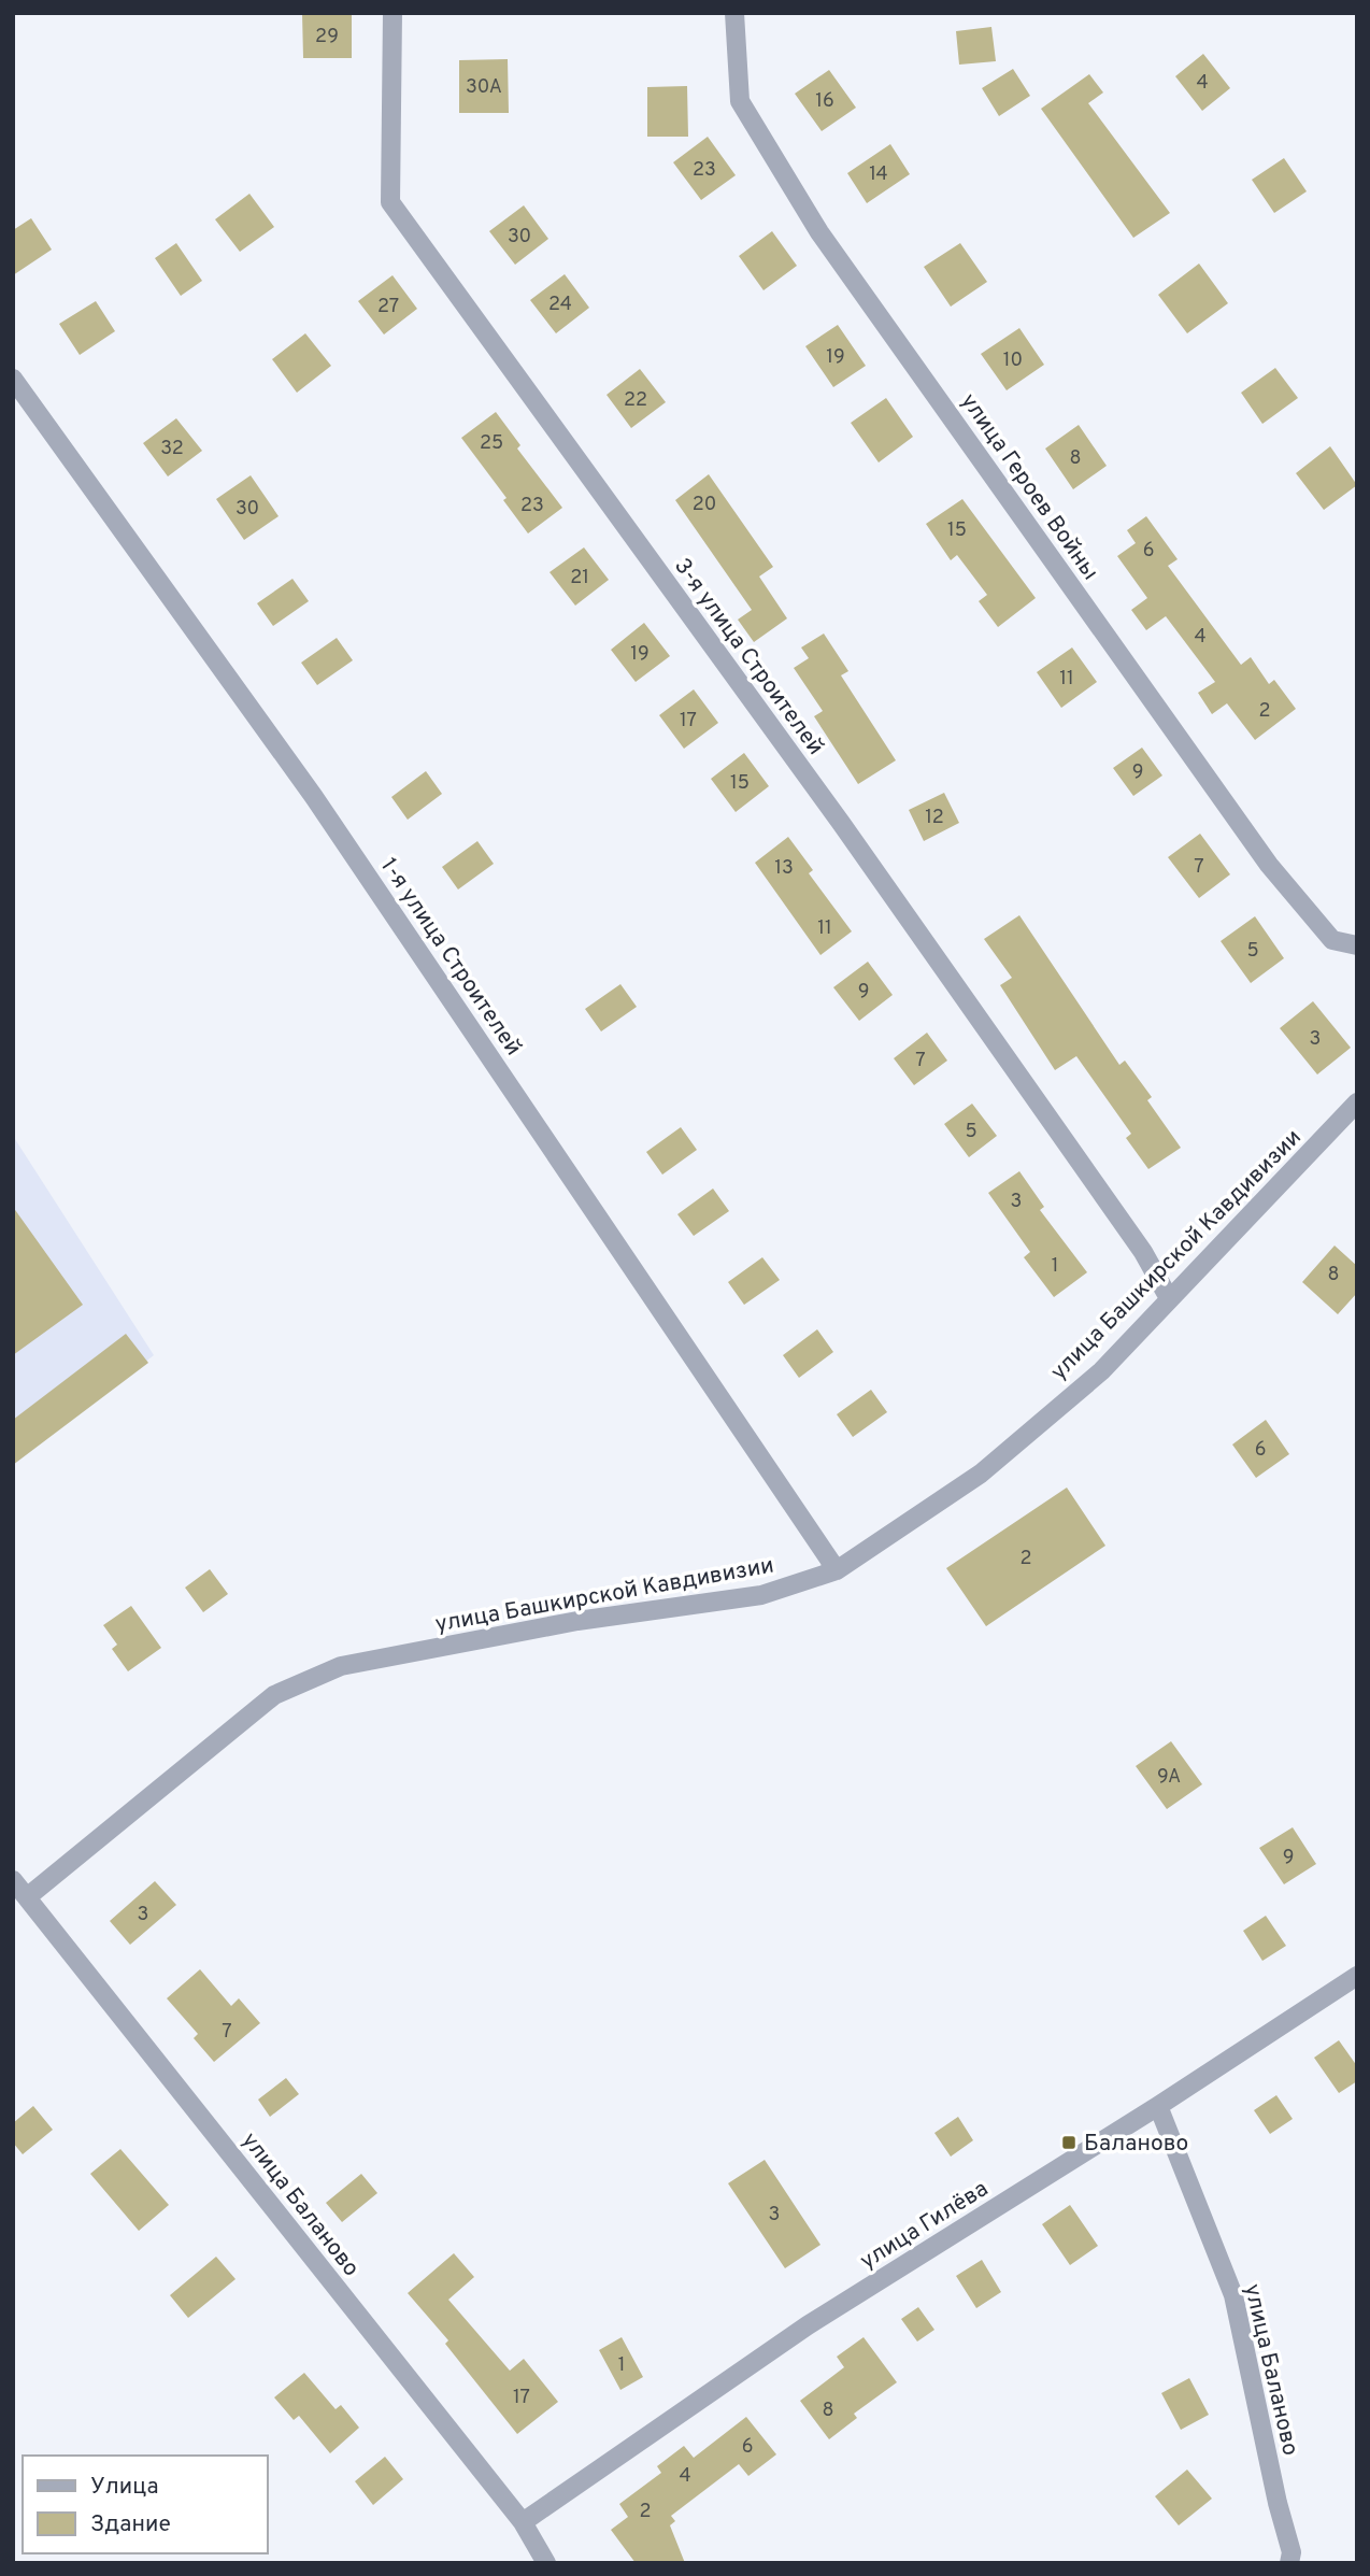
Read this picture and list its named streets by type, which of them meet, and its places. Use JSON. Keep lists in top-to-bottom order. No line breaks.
{"streets":{"street":["улица Героев Войны","3-я улица Строителей","1-я улица Строителей","улица Башкирской Кавдивизии","улица Баланово","улица Гилёва"]},"crossings":[["3-я улица Строителей","улица Башкирской Кавдивизии"],["1-я улица Строителей","улица Башкирской Кавдивизии"],["улица Башкирской Кавдивизии","улица Баланово"],["улица Баланово","улица Гилёва"]],"places":{"transit":["Баланово"]},"house_numbers":["29","4","30А","16","23","14","30","24","27","19","10","22","25","32","8","20","23","30","15","6","21","4","19","11","2","17","9","15","12","7","13","11","5","9","3","7","5","3","1","8","6","2","9А","9","3","7","3","1","17","8","6","4","2"],"legend":["Улица","Здание"]}
